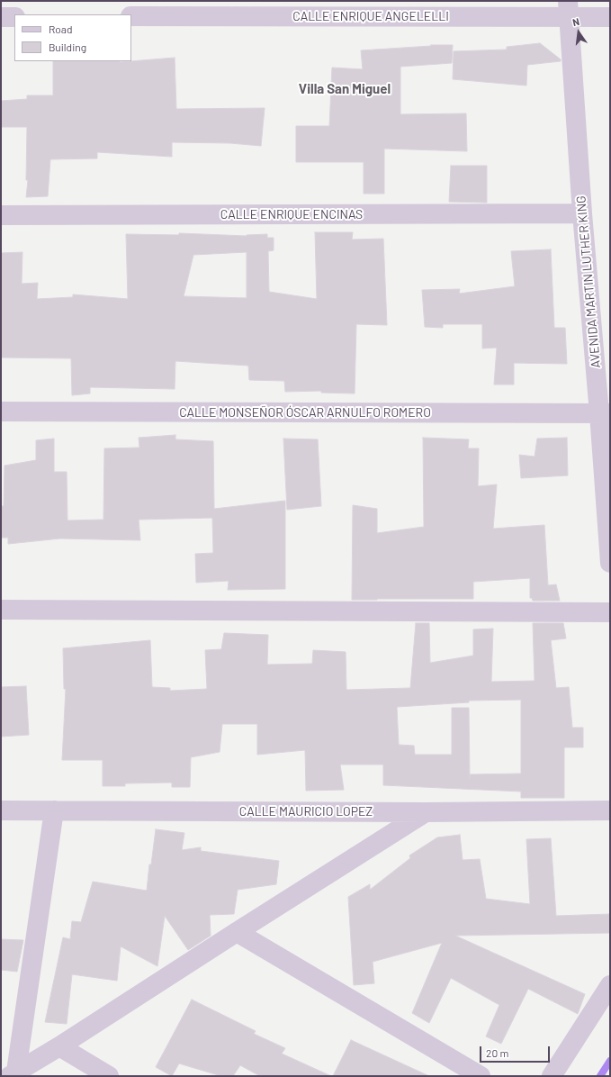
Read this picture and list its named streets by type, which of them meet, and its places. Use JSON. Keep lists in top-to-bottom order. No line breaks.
{"streets":{"street":["CALLE ENRIQUE ANGELELLI","CALLE ENRIQUE ENCINAS","AVENIDA MARTIN LUTHER KING","CALLE MONSEÑOR ÓSCAR ARNULFO ROMERO","CALLE MAURICIO LOPEZ"]},"crossings":[["CALLE ENRIQUE ANGELELLI","AVENIDA MARTIN LUTHER KING"],["CALLE ENRIQUE ENCINAS","AVENIDA MARTIN LUTHER KING"],["AVENIDA MARTIN LUTHER KING","CALLE MONSEÑOR ÓSCAR ARNULFO ROMERO"]],"districts":["Villa San Miguel"],"legend":["Road","Building"],"scale_bar":"20 m","north":"top"}
